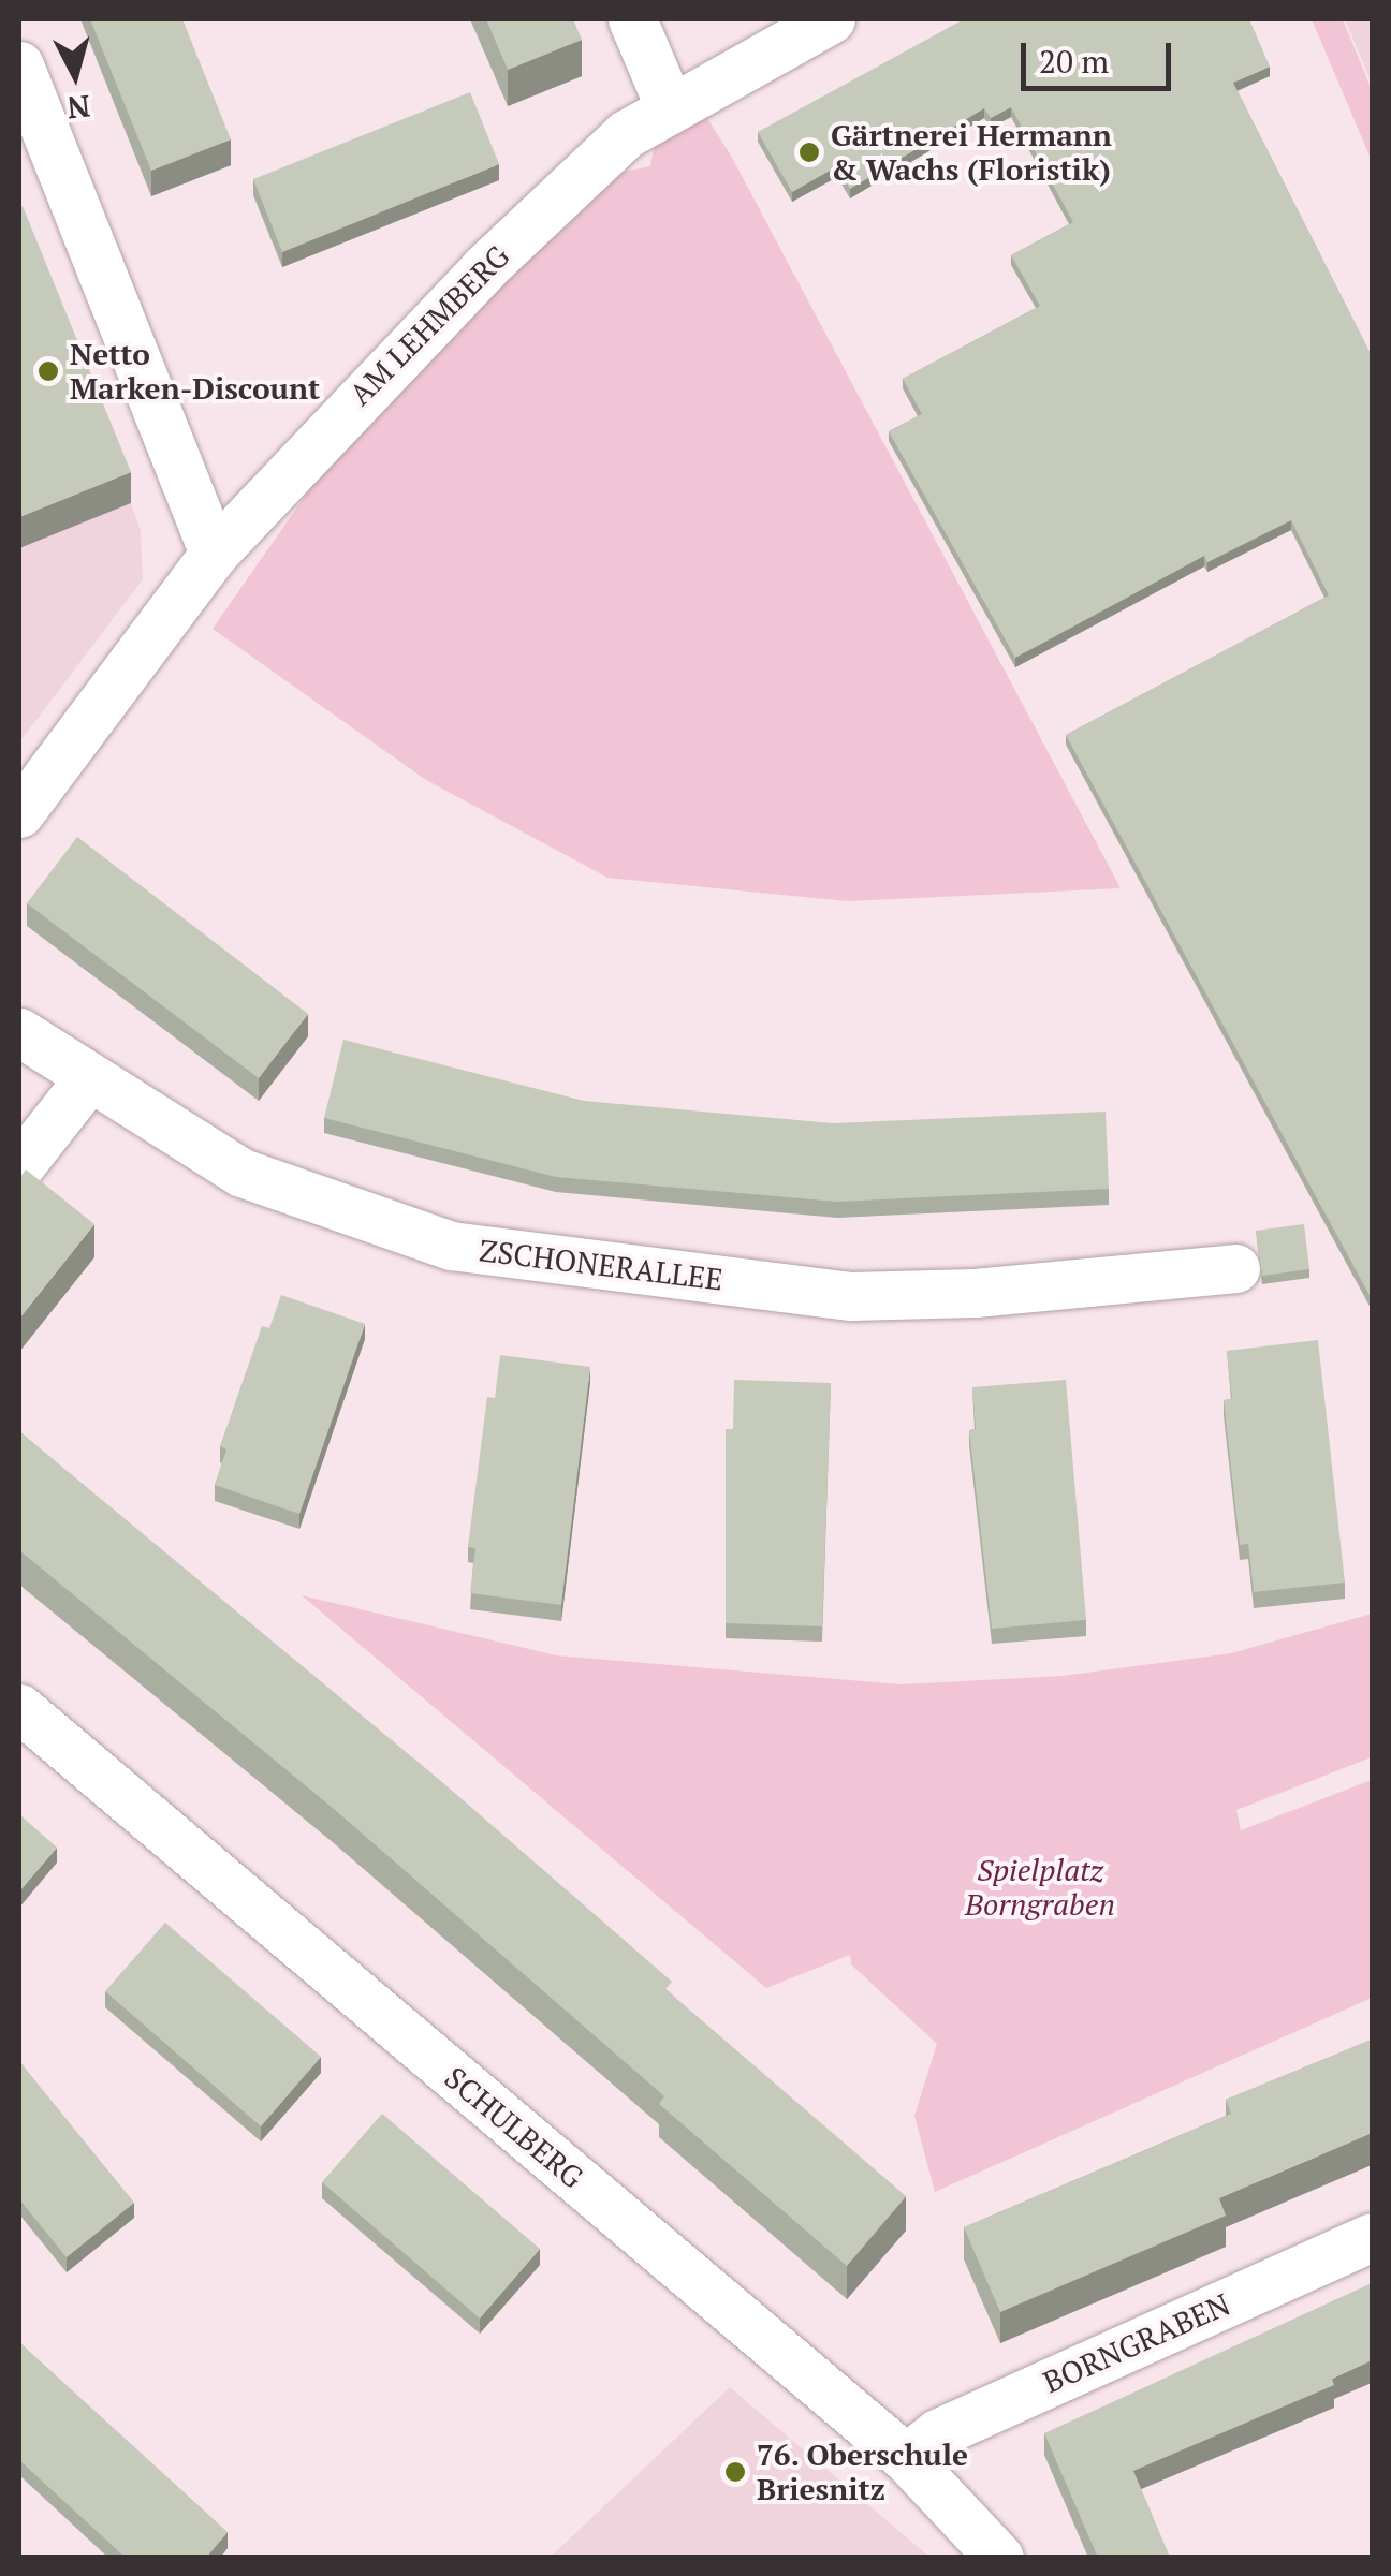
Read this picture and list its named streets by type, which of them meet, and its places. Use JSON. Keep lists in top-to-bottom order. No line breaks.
{"streets":{"street":["AM LEHMBERG","ZSCHONERALLEE","SCHULBERG","BORNGRABEN"]},"crossings":[["SCHULBERG","BORNGRABEN"]],"parks":["Spielplatz Borngraben"],"places":["Gärtnerei Hermann & Wachs (Floristik)","Netto Marken-Discount","76. Oberschule Briesnitz"],"scale_bar":"20 m","north":"bottom"}
